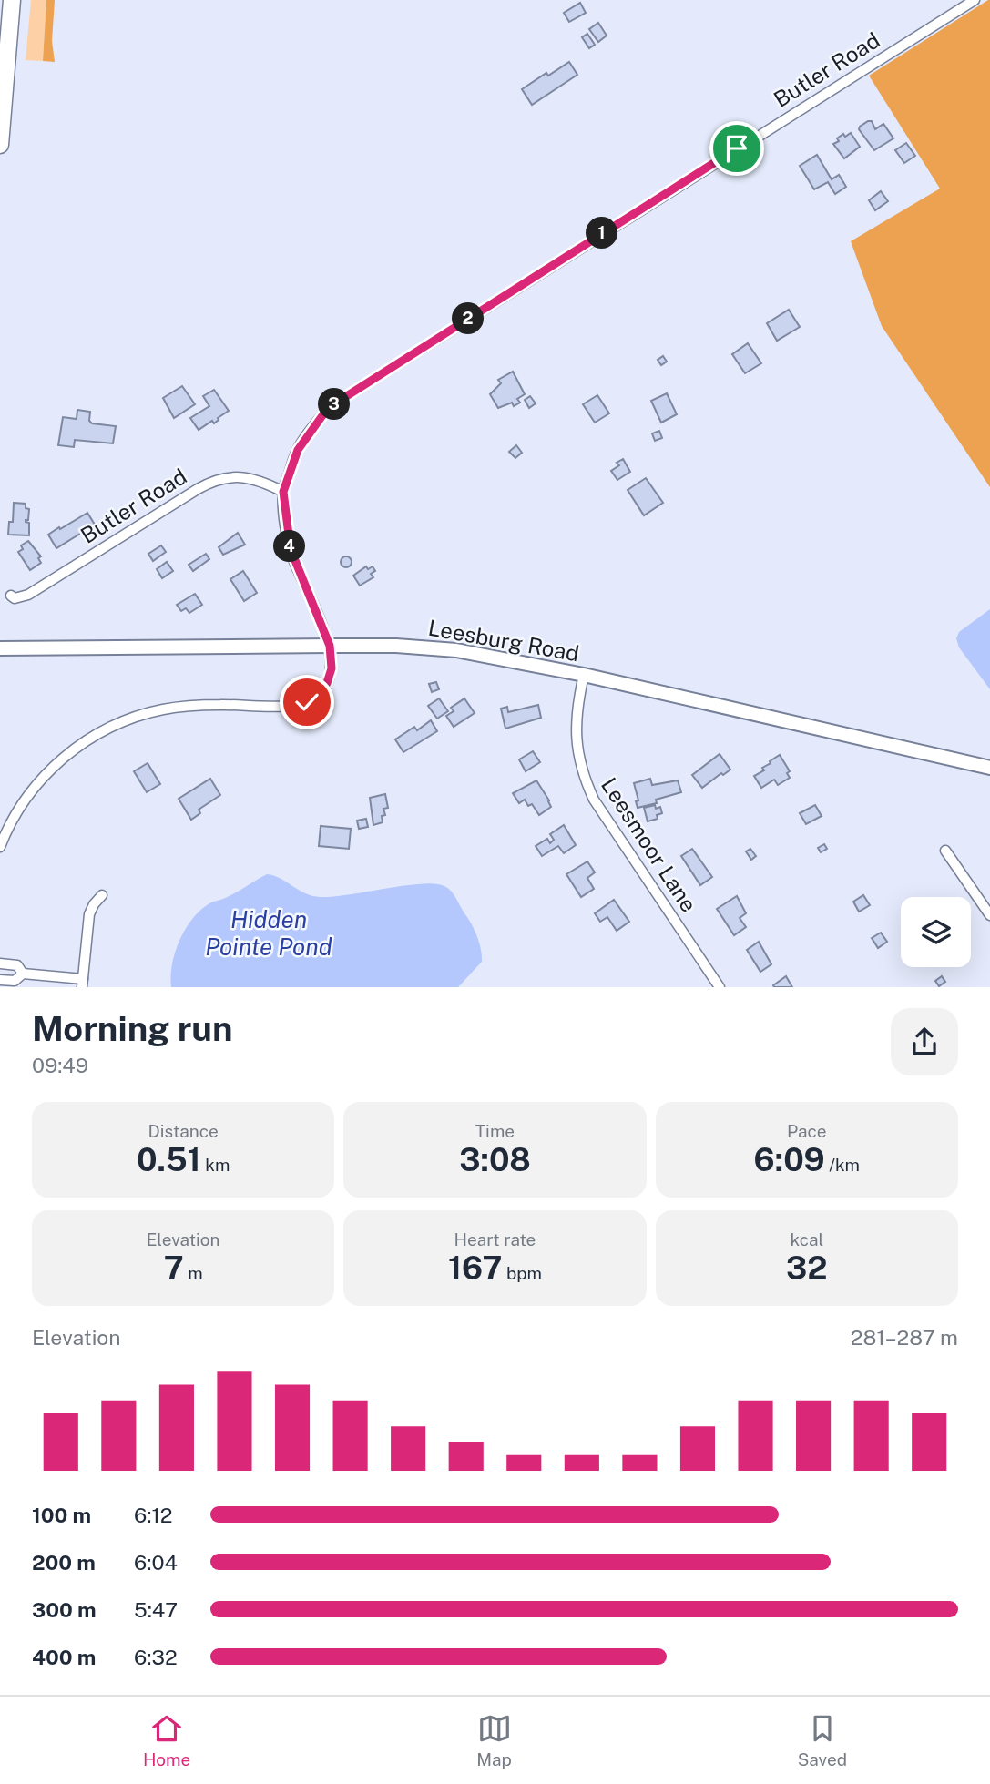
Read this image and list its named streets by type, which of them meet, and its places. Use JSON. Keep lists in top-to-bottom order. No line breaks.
{"streets":{"main road":["Leesburg Road"],"street":["Butler Road","Leesmoor Lane"]},"crossings":[["Butler Road","Leesburg Road"],["Leesburg Road","Leesmoor Lane"]],"water":["Hidden Pointe Pond"],"page":{"pins":["1","2","3","4"],"heading":["Morning run","09:49"],"stats":[["Distance","0.51 km"],["Time","3:08"],["Pace","6:09 /km"],["Elevation","7 m"],["Heart rate","167 bpm"],["kcal","32"]],"chart":["Elevation","281–287 m"],"list":[{"name":"100 m","note":"6:12"},{"name":"200 m","note":"6:04"},{"name":"300 m","note":"5:47"},{"name":"400 m","note":"6:32"}],"tabs":["Home","Map","Saved"]}}
